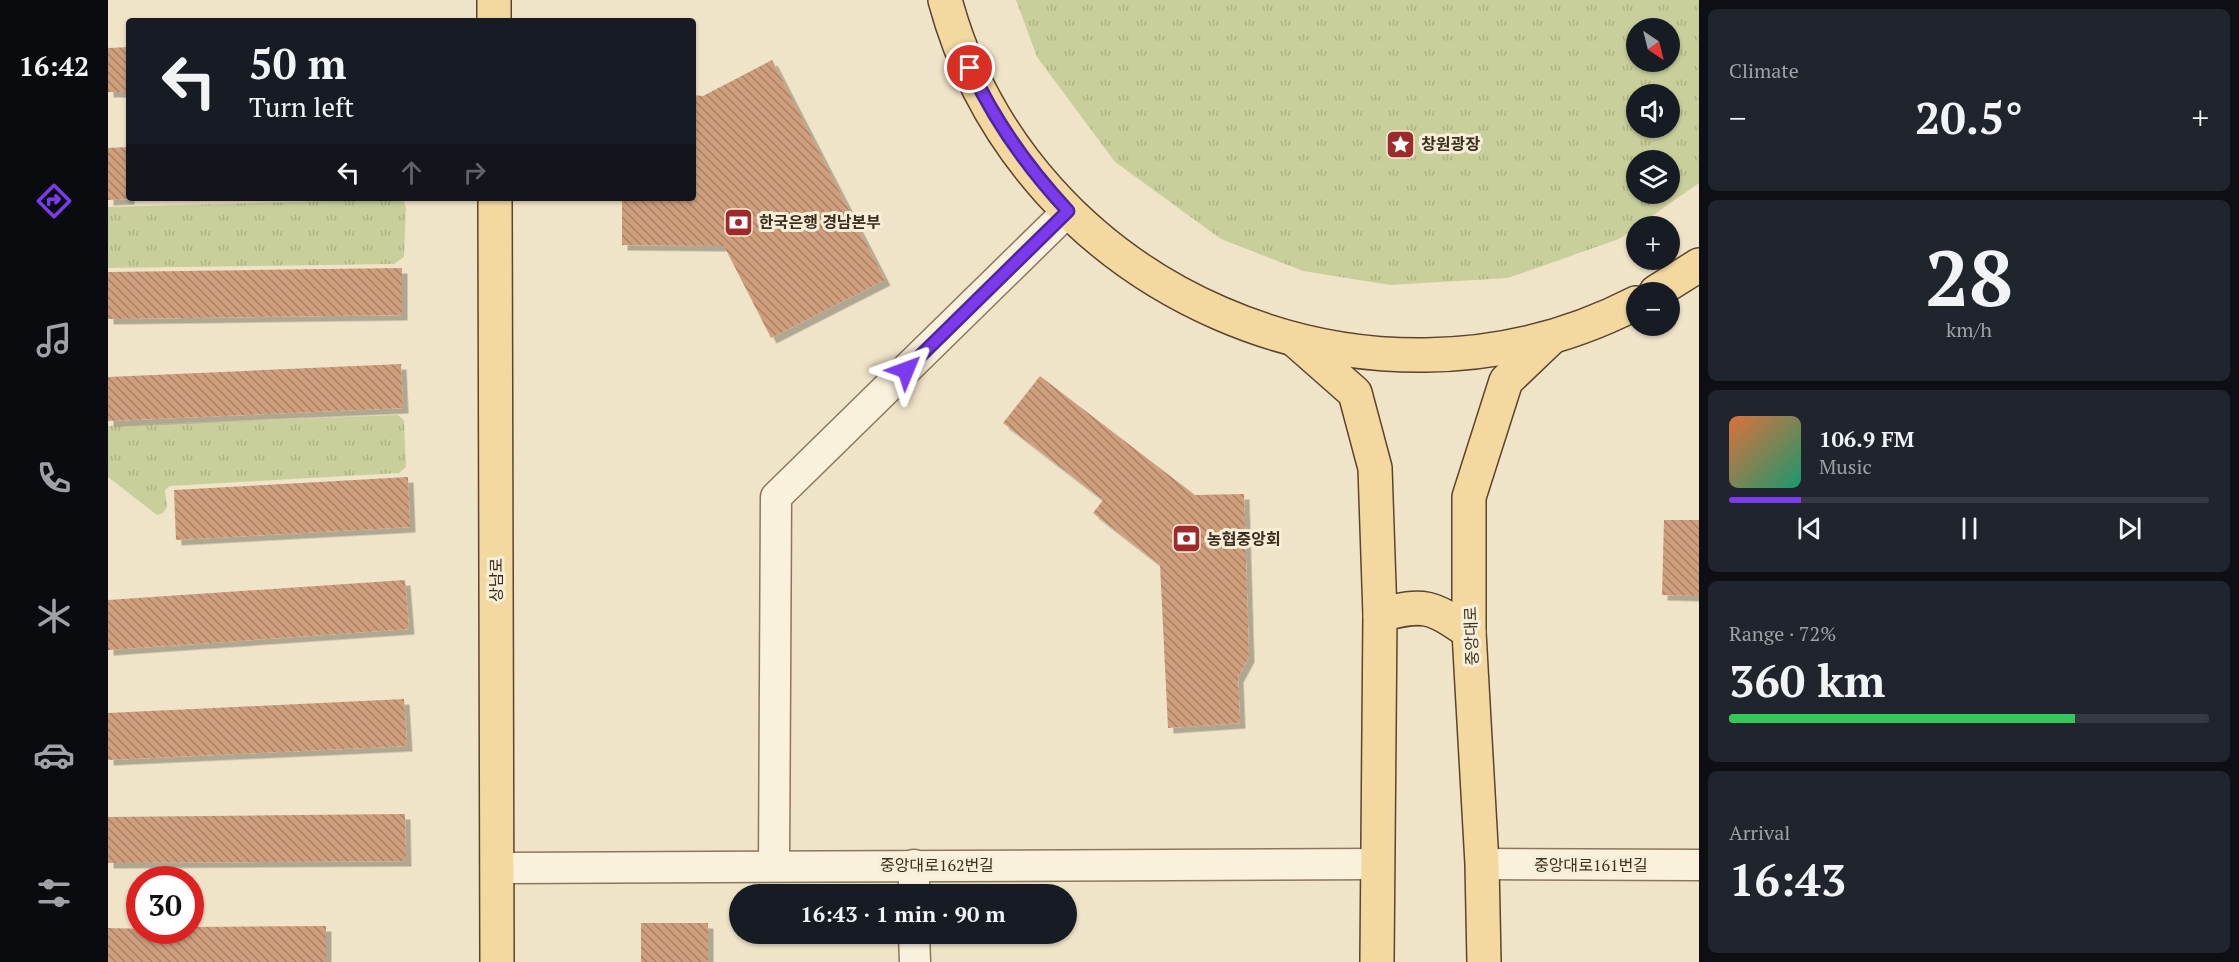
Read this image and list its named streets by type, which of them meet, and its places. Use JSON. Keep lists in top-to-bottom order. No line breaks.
{"streets":{"main road":["상남로","중앙대로"],"street":["중앙대로162번길","중앙대로161번길"]},"crossings":[["상남로","중앙대로162번길"],["중앙대로","중앙대로161번길"]],"places":{"place":["창원광장"],"bank":["한국은행 경남본부","농협중앙회"]},"north":"bottom right","page":{"tabs":"16:42","tile":["Climate",["28","km/h"],["Range · 72%","360 km"],["Arrival","16:43"]],"map_buttons":["+","−"],"turn":["50 m","Turn left"],"heat":["−","20.5°","+"],"song":["106.9 FM","Music"],"limit":"30","trip":"16:43 · 1 min · 90 m"}}
